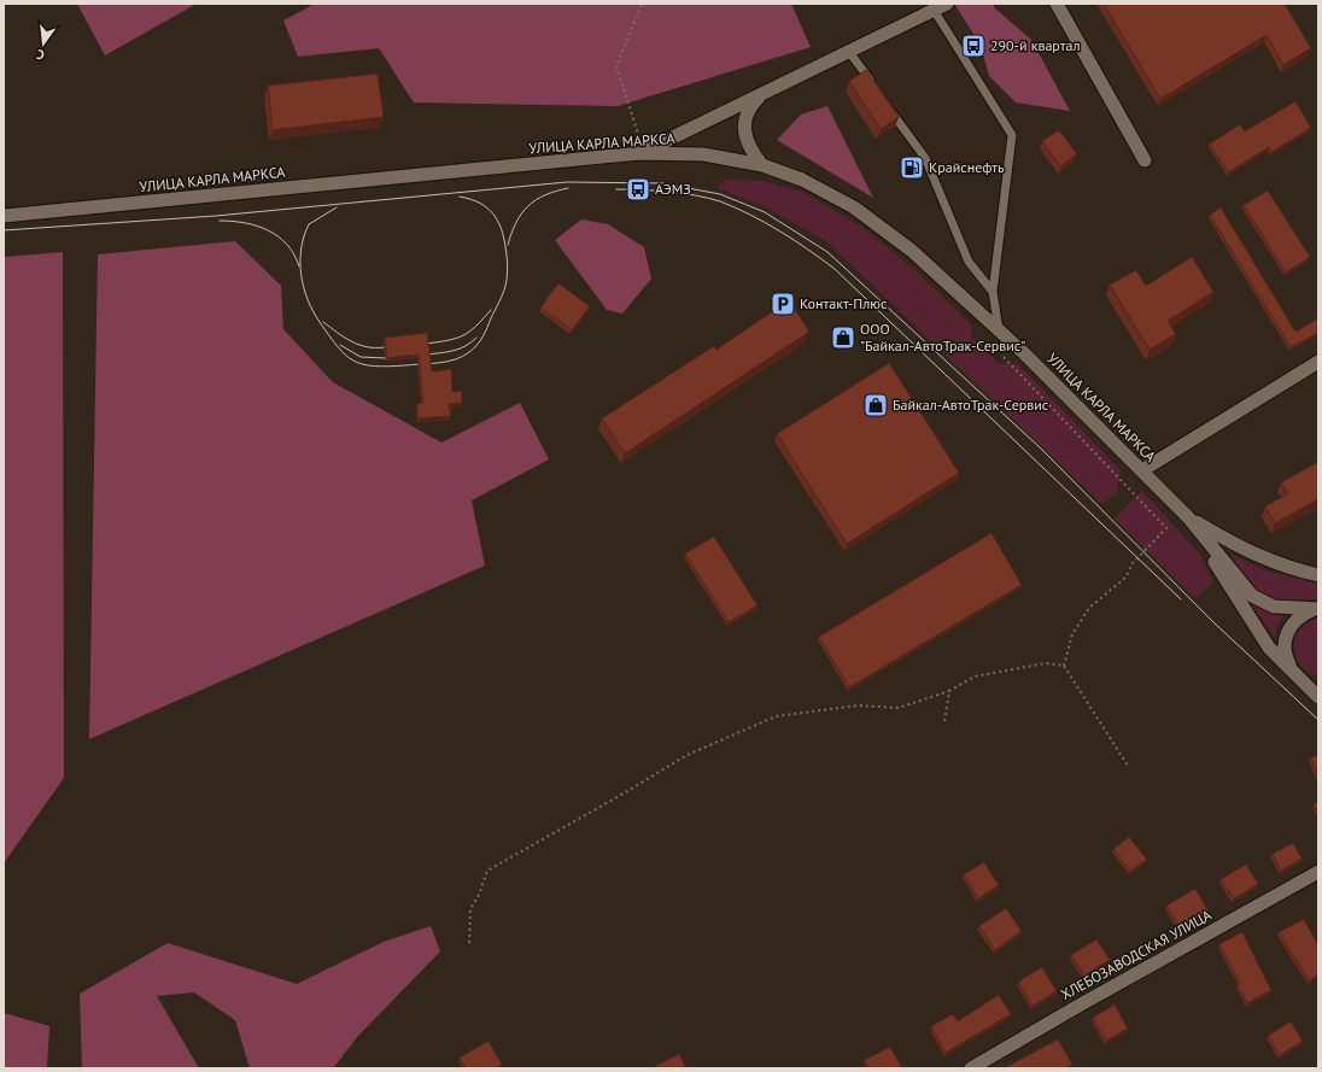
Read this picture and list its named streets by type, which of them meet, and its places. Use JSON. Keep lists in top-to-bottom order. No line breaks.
{"streets":{"street":["УЛИЦА КАРЛА МАРКСА","ХЛЕБОЗАВОДСКАЯ УЛИЦА"]},"places":{"bus stop":["290-й квартал","АЭМЗ"],"fuel station":["Крайснефть"],"parking":["Контакт-Плюс"],"shop":["ООО \"Байкал-АвтоТрак-Сервис\"","Байкал-АвтоТрак-Сервис"]},"north":"bottom"}
